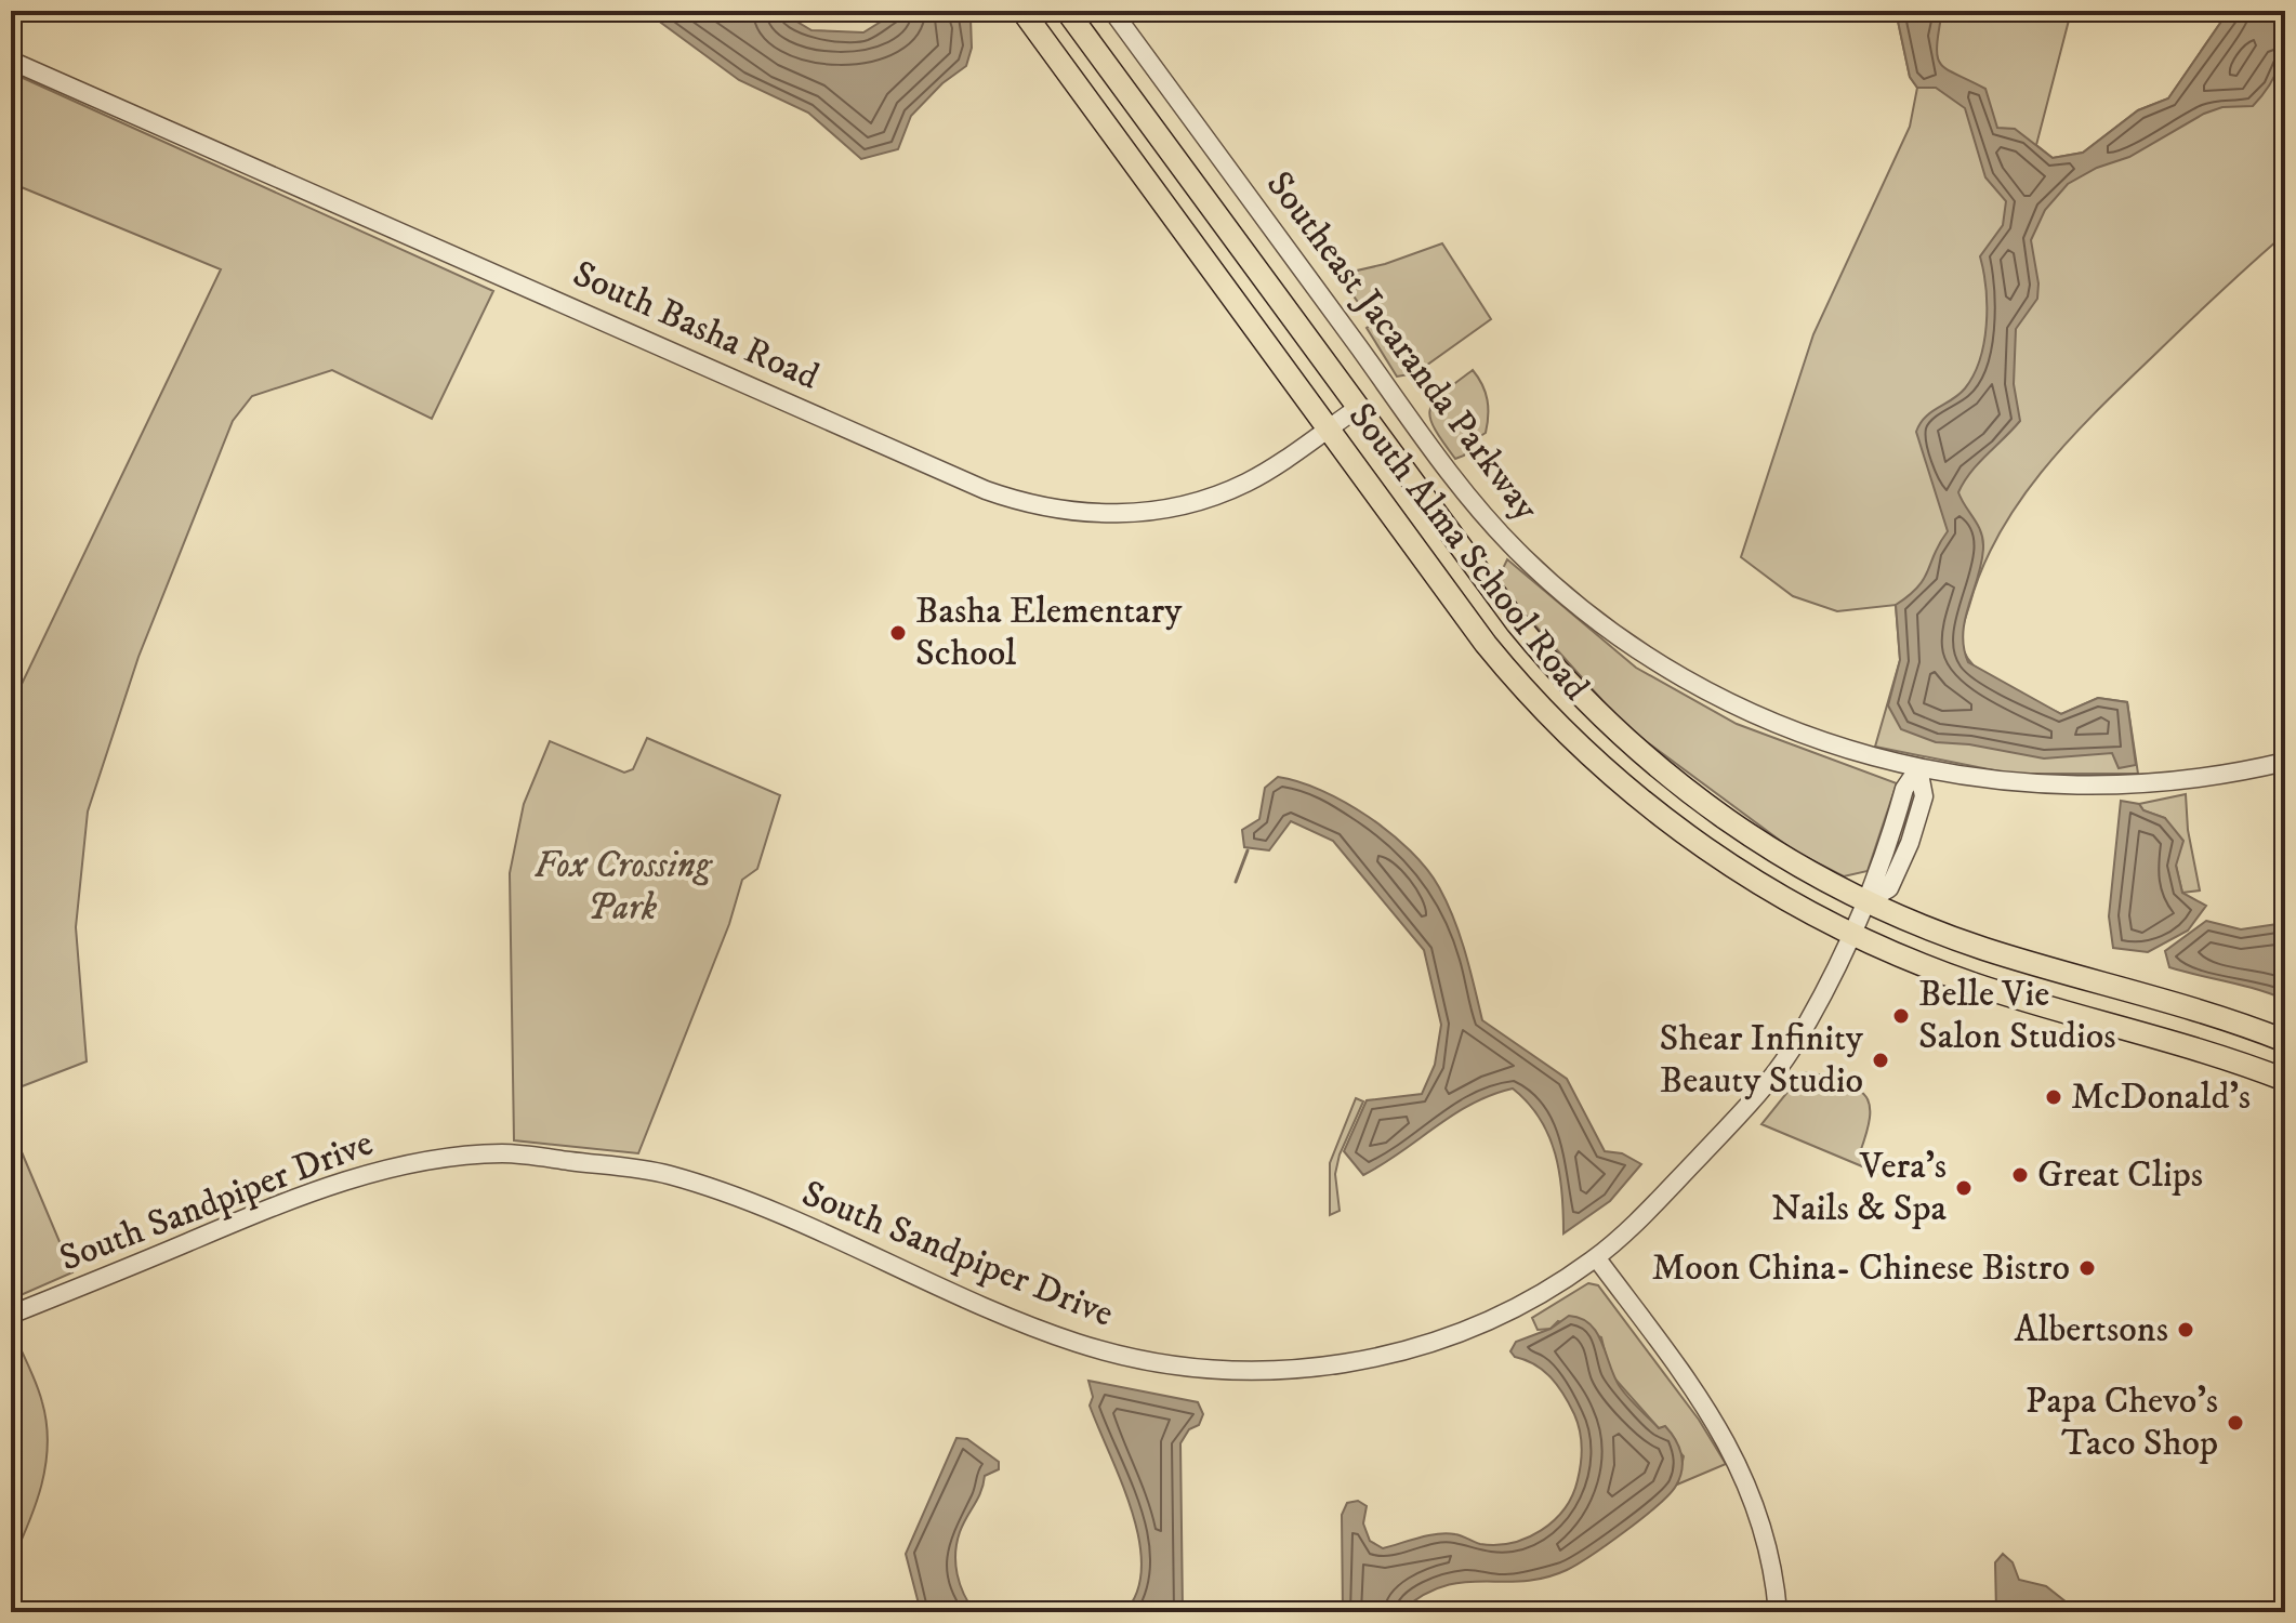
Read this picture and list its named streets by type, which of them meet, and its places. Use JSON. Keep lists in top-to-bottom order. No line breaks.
{"streets":{"main road":["South Alma School Road"],"street":["South Basha Road","Southeast Jacaranda Parkway","South Sandpiper Drive"]},"crossings":[["South Basha Road","South Alma School Road"],["Southeast Jacaranda Parkway","South Sandpiper Drive"],["South Alma School Road","South Sandpiper Drive"]],"parks":["Fox Crossing Park"],"places":["Basha Elementary School","Belle Vie Salon Studios","Shear Infinity Beauty Studio","McDonald's","Great Clips","Vera's Nails & Spa","Moon China- Chinese Bistro","Albertsons","Papa Chevo's Taco Shop"]}
